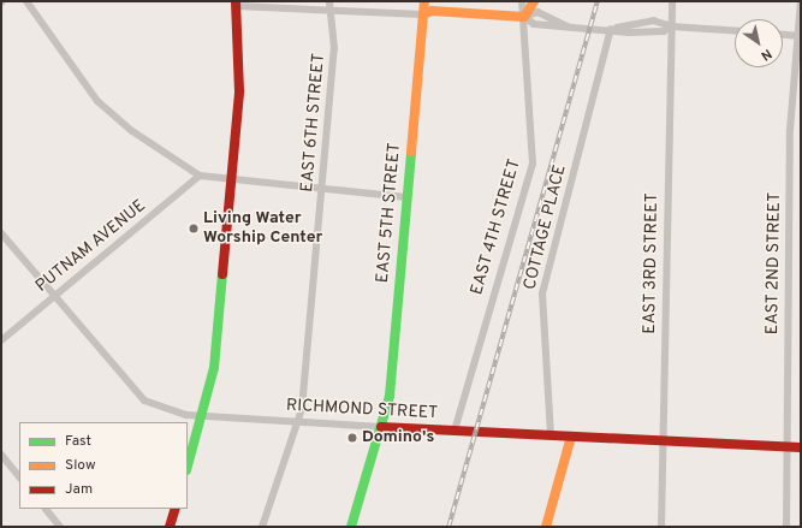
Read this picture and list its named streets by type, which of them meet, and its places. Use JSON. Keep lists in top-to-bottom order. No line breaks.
{"streets":{"street":["EAST 6TH STREET","EAST 5TH STREET","EAST 4TH STREET","COTTAGE PLACE","PUTNAM AVENUE","EAST 3RD STREET","EAST 2ND STREET","RICHMOND STREET"]},"crossings":[["EAST 6TH STREET","RICHMOND STREET"],["EAST 5TH STREET","RICHMOND STREET"],["EAST 4TH STREET","RICHMOND STREET"],["COTTAGE PLACE","RICHMOND STREET"],["PUTNAM AVENUE","RICHMOND STREET"],["EAST 3RD STREET","RICHMOND STREET"],["EAST 2ND STREET","RICHMOND STREET"]],"places":["Living Water Worship Center","Domino's"],"legend":["Fast","Slow","Jam"],"north":"bottom right"}
